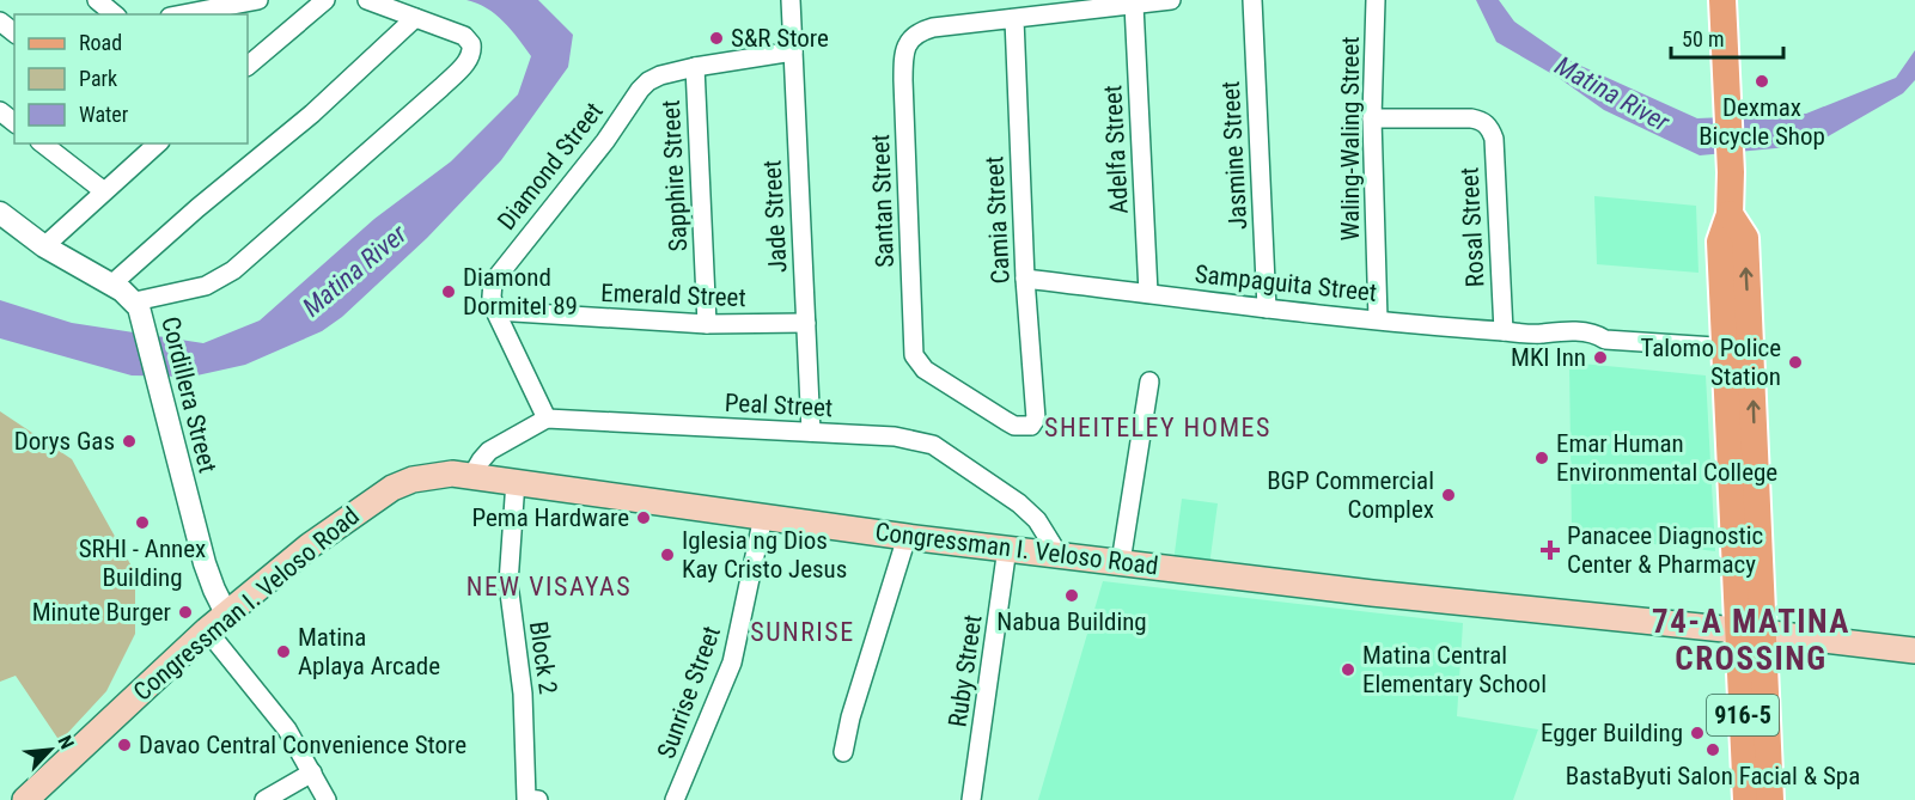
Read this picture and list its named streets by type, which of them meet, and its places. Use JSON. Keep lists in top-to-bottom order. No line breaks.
{"streets":{"main road":["Congressman I. Veloso Road","916-5"],"street":["Waling-Waling Street","Adelfa Street","Jasmine Street","Diamond Street","Sapphire Street","Santan Street","Jade Street","Camia Street","Rosal Street","Sampaguita Street","Emerald Street","Cordillera Street","Peal Street","Block 2","Ruby Street","Sunrise Street"]},"crossings":[["Waling-Waling Street","Rosal Street"],["Waling-Waling Street","Sampaguita Street"],["Adelfa Street","Sampaguita Street"],["Jasmine Street","Sampaguita Street"],["Diamond Street","Sapphire Street"],["Diamond Street","Jade Street"],["Diamond Street","Emerald Street"],["Diamond Street","Peal Street"],["Sapphire Street","Emerald Street"],["Santan Street","Camia Street"],["Jade Street","Emerald Street"],["Jade Street","Peal Street"],["Camia Street","Sampaguita Street"],["Rosal Street","Sampaguita Street"],["Sampaguita Street","916-5"],["Cordillera Street","Congressman I. Veloso Road"],["Peal Street","Congressman I. Veloso Road"],["Congressman I. Veloso Road","Block 2"],["Congressman I. Veloso Road","Ruby Street"],["Congressman I. Veloso Road","Sunrise Street"],["Congressman I. Veloso Road","916-5"]],"districts":["SHEITELEY HOMES","NEW VISAYAS","74-A MATINA CROSSING","SUNRISE"],"water":["Matina River"],"places":{"other":["S&R Store","Dexmax Bicycle Shop","Diamond Dormitel 89","MKI Inn","Talomo Police Station","Dorys Gas","Emar Human Environmental College","BGP Commercial Complex","Pema Hardware","SRHI - Annex Building","Iglesia ng Dios Kay Cristo Jesus","Nabua Building","Minute Burger","Matina Aplaya Arcade","Matina Central Elementary School","Egger Building","Davao Central Convenience Store","BastaByuti Salon Facial & Spa"],"health":["Panacee Diagnostic Center & Pharmacy"]},"legend":["Road","Park","Water"],"scale_bar":"50 m","north":"top right"}
